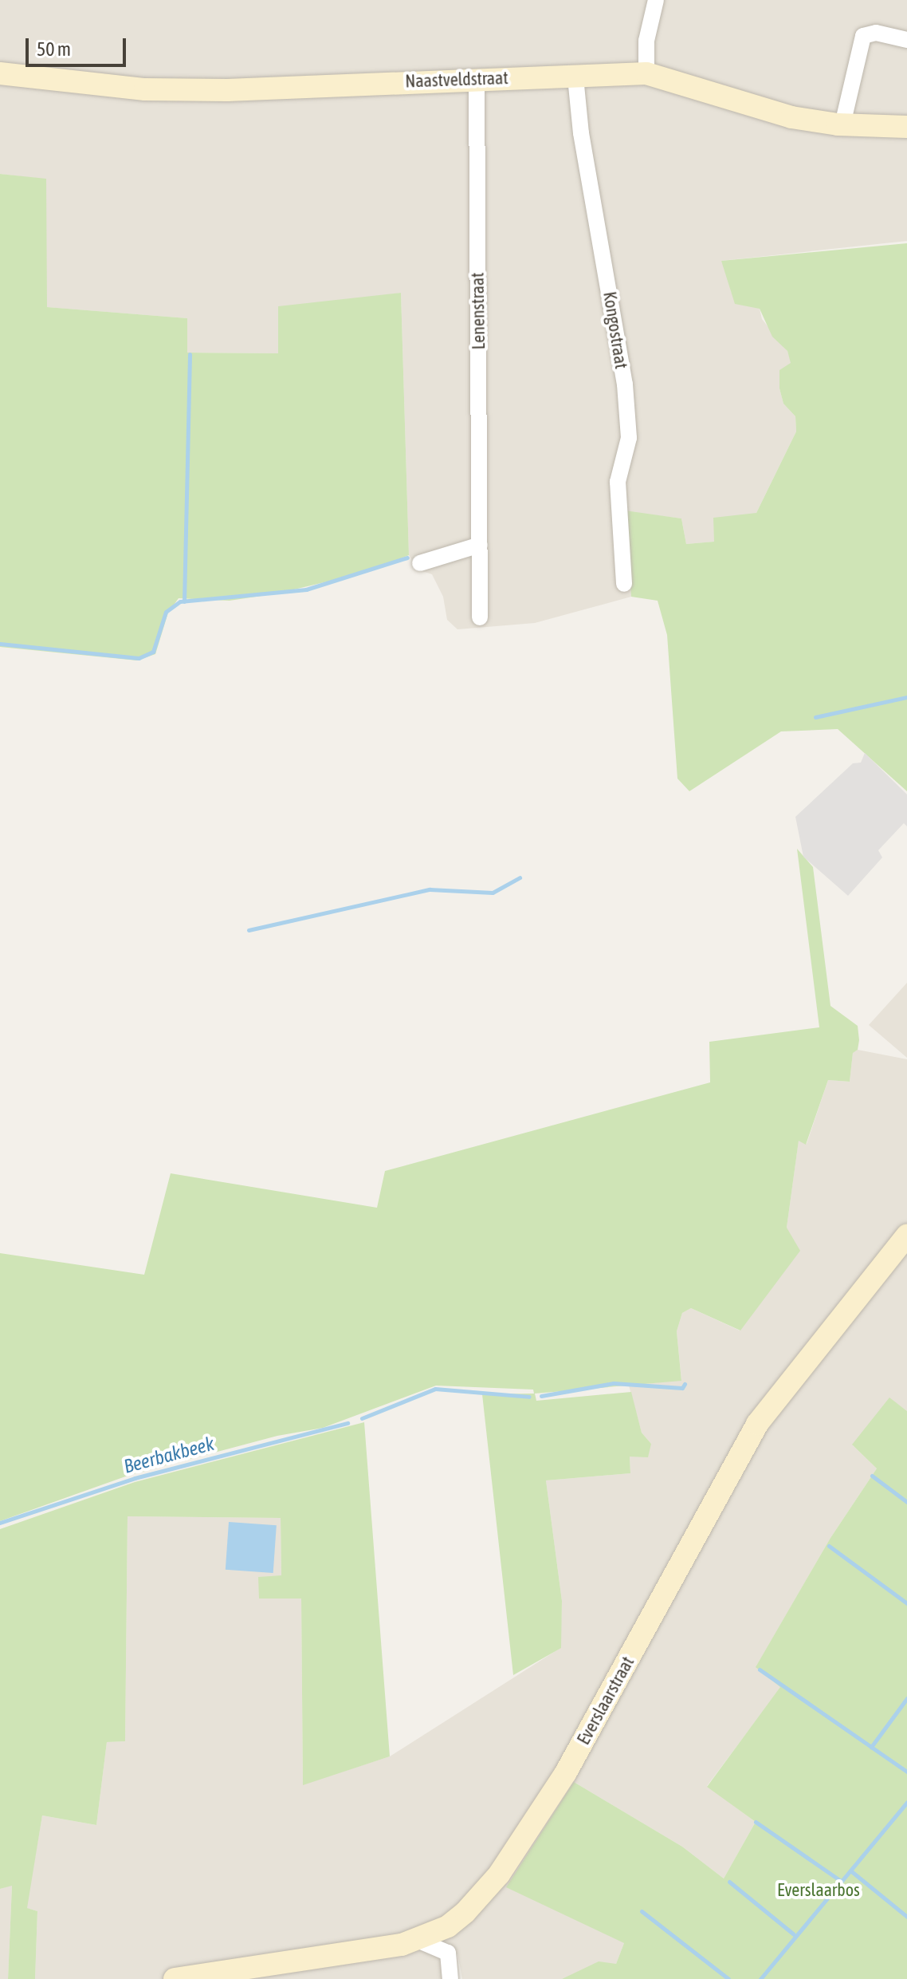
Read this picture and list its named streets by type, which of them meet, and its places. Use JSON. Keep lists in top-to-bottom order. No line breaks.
{"streets":{"street":["Naastveldstraat","Lenenstraat","Kongostraat","Everslaarstraat"]},"crossings":[["Naastveldstraat","Lenenstraat"],["Naastveldstraat","Kongostraat"]],"water":["Beerbakbeek"],"parks":["Everslaarbos"],"scale_bar":"50 m"}
